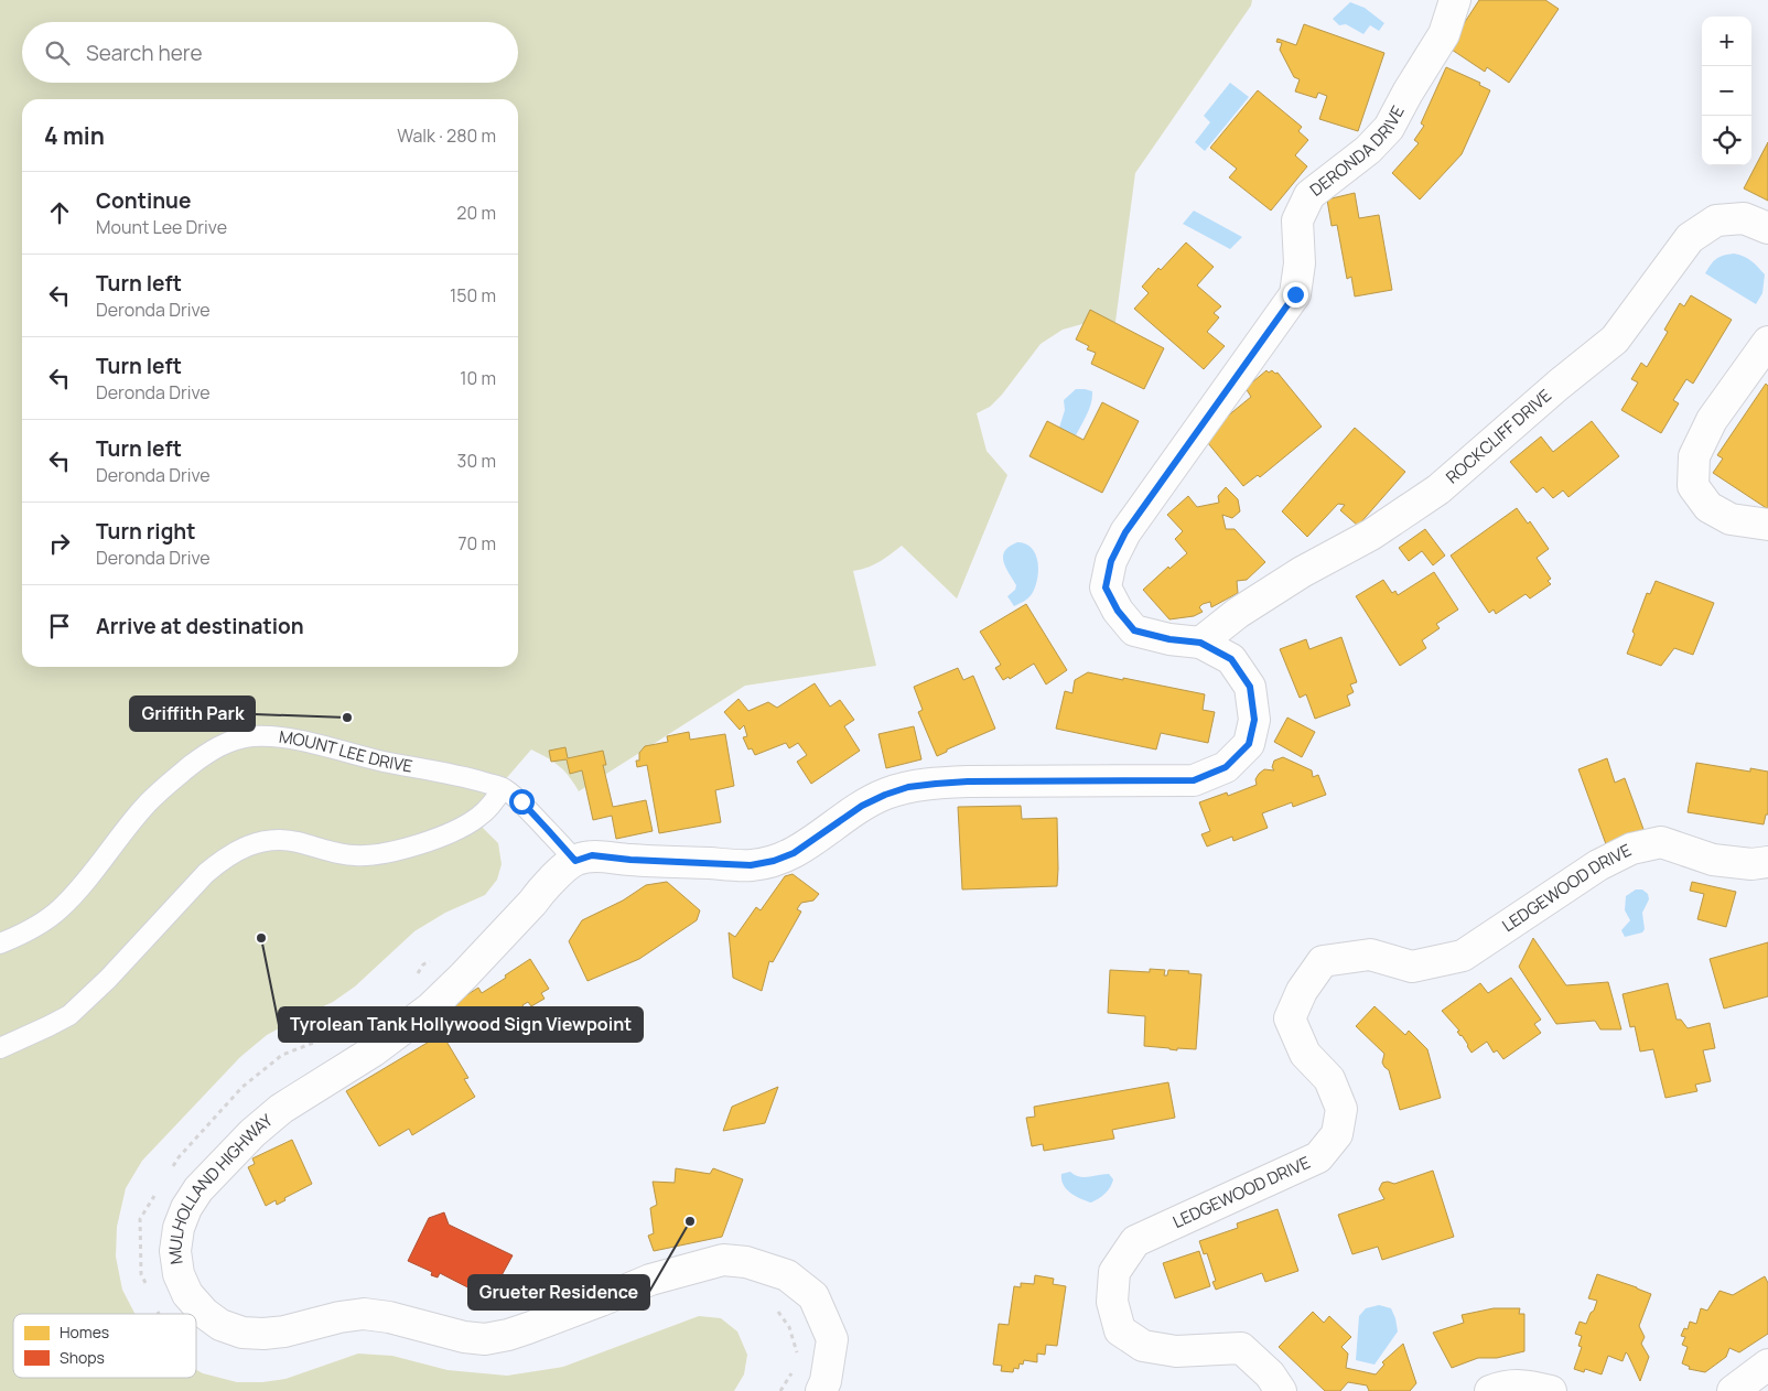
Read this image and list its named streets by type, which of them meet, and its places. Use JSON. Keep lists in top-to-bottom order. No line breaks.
{"streets":{"street":["DERONDA DRIVE","ROCKCLIFF DRIVE","LEDGEWOOD DRIVE","MULHOLLAND HIGHWAY"],"lane":["MOUNT LEE DRIVE"]},"crossings":[["DERONDA DRIVE","ROCKCLIFF DRIVE"],["DERONDA DRIVE","MOUNT LEE DRIVE"],["DERONDA DRIVE","MULHOLLAND HIGHWAY"],["MOUNT LEE DRIVE","MULHOLLAND HIGHWAY"]],"places":["Griffith Park","Tyrolean Tank Hollywood Sign Viewpoint","Grueter Residence"],"legend":["Homes","Shops"],"page":{"map_buttons":["+","−"],"search":"Search here","heading":["4 min","Walk · 280 m"],"list":[["Continue","Mount Lee Drive","20 m"],["Turn left","Deronda Drive","150 m"],["Turn left","Deronda Drive","10 m"],["Turn left","Deronda Drive","30 m"],["Turn right","Deronda Drive","70 m"],"Arrive at destination"]}}
